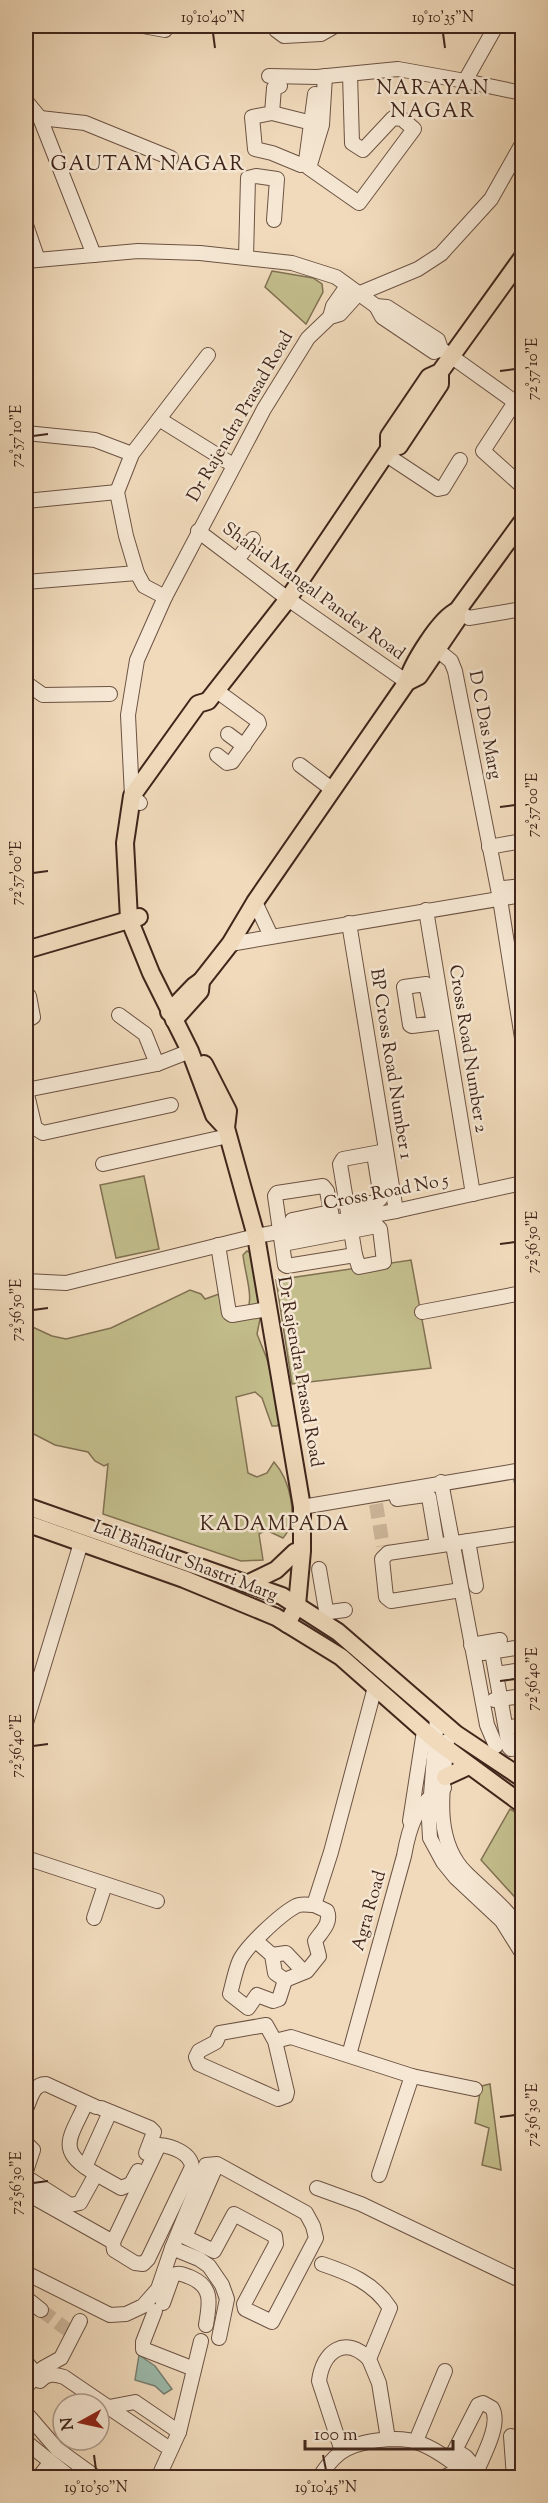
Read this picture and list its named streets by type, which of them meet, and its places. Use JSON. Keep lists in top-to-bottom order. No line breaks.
{"streets":{"main road":["Dr Rajendra Prasad Road","Lal Bahadur Shastri Marg"],"street":["Shahid Mangal Pandey Road","D C Das Marg","Cross Road Number 2","BP Cross Road Number 1","Cross Road No 5","Agra Road"]},"crossings":[["Dr Rajendra Prasad Road","Shahid Mangal Pandey Road"],["Dr Rajendra Prasad Road","Cross Road No 5"],["Dr Rajendra Prasad Road","Lal Bahadur Shastri Marg"],["Cross Road Number 2","Cross Road No 5"],["BP Cross Road Number 1","Cross Road No 5"]],"districts":["NARAYAN NAGAR","GAUTAM NAGAR","KADAMPADA"],"scale_bar":"100 m","north":"left","coordinates":["19°10'40\"N","19°10'35\"N","72°57'10\"E","72°57'00\"E","72°56'50\"E","72°56'40\"E","72°56'30\"E","19°10'50\"N","19°10'45\"N"]}
